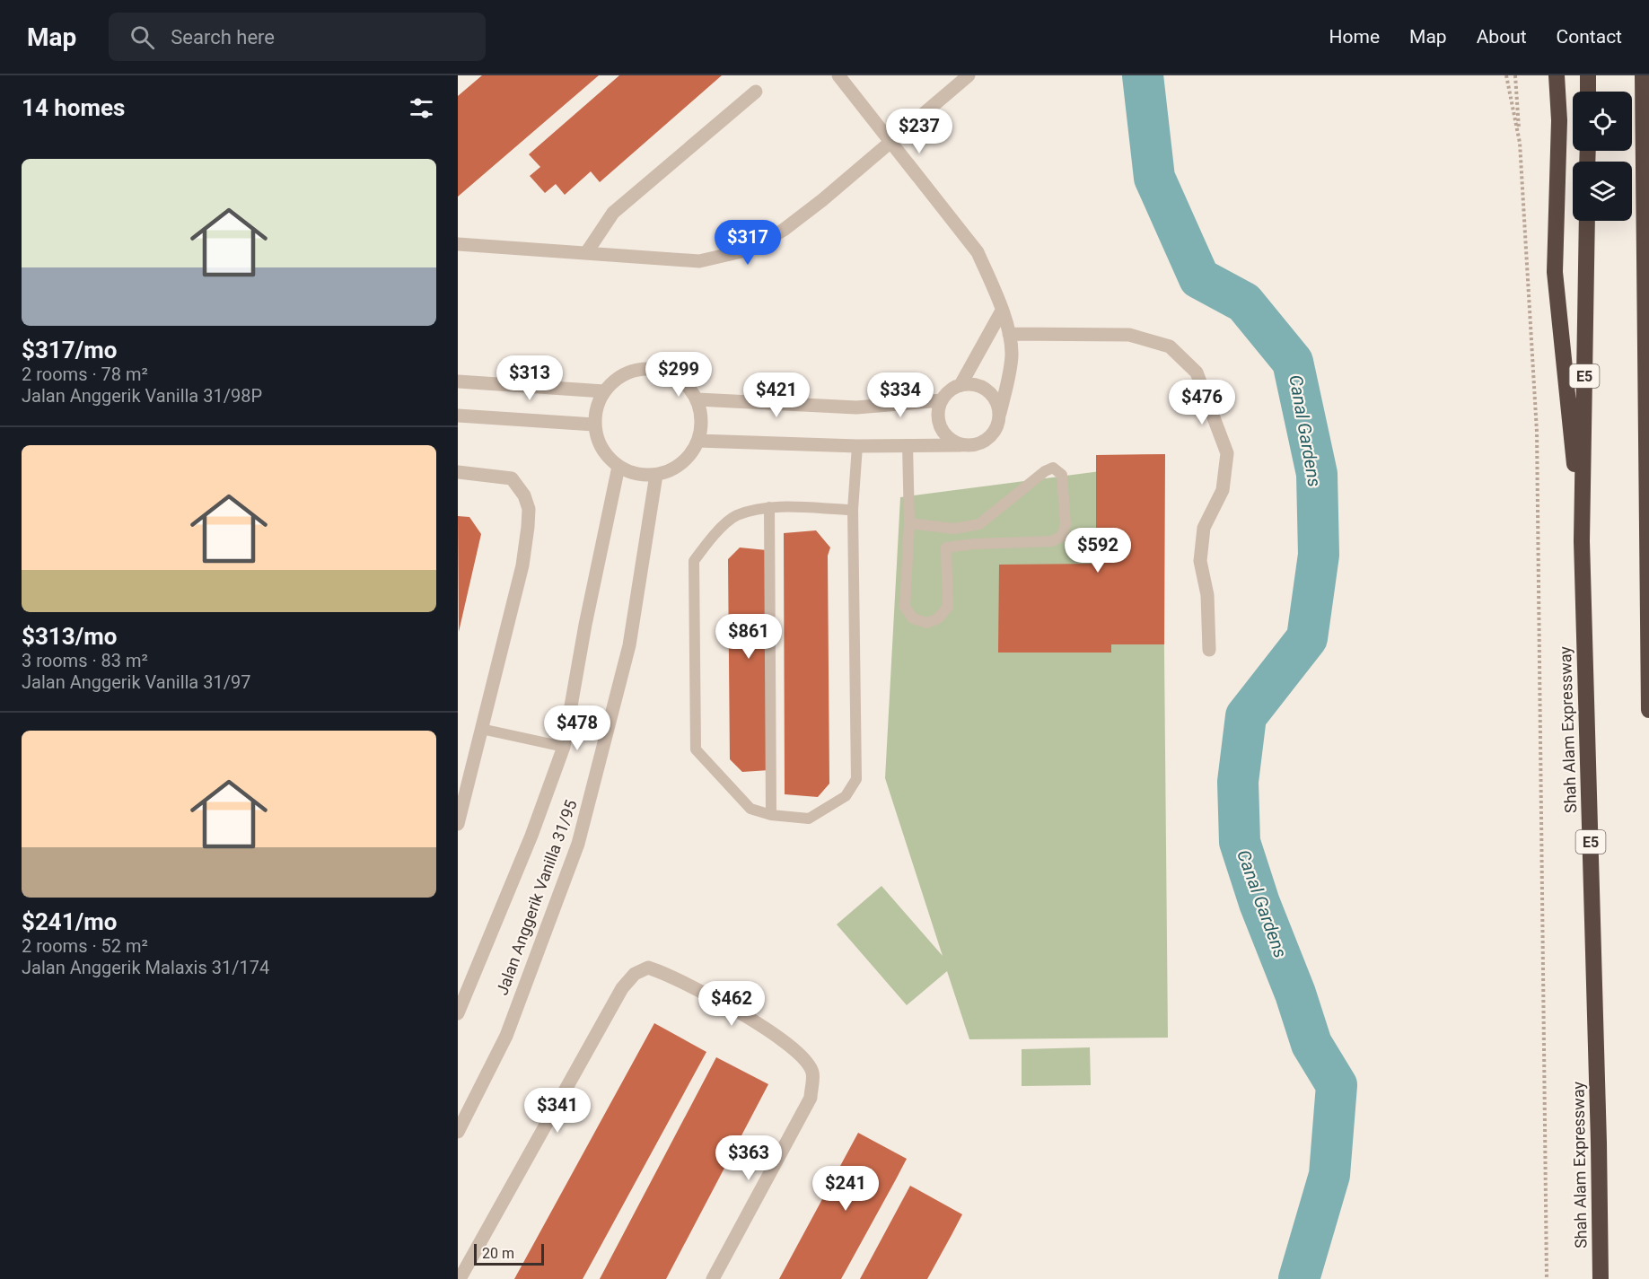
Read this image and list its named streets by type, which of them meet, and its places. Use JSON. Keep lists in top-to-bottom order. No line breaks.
{"streets":{"highway":["E5","Shah Alam Expressway"],"street":["Jalan Anggerik Vanilla 31/95"]},"water":["Canal Gardens"],"scale_bar":"20 m","page":{"header":"Map","search":"Search here","nav":["Home","Map","About","Contact"],"heading":"14 homes","price":["$237","$317","$299","$313","$421","$334","$476","$592","$861","$478","$462","$341","$363","$241"],"list":[{"name":"$317/mo","note":"2 rooms · 78 m² · Jalan Anggerik Vanilla 31/98P"},{"name":"$313/mo","note":"3 rooms · 83 m² · Jalan Anggerik Vanilla 31/97"},{"name":"$241/mo","note":"2 rooms · 52 m² · Jalan Anggerik Malaxis 31/174"}],"scale":"20 m"}}
